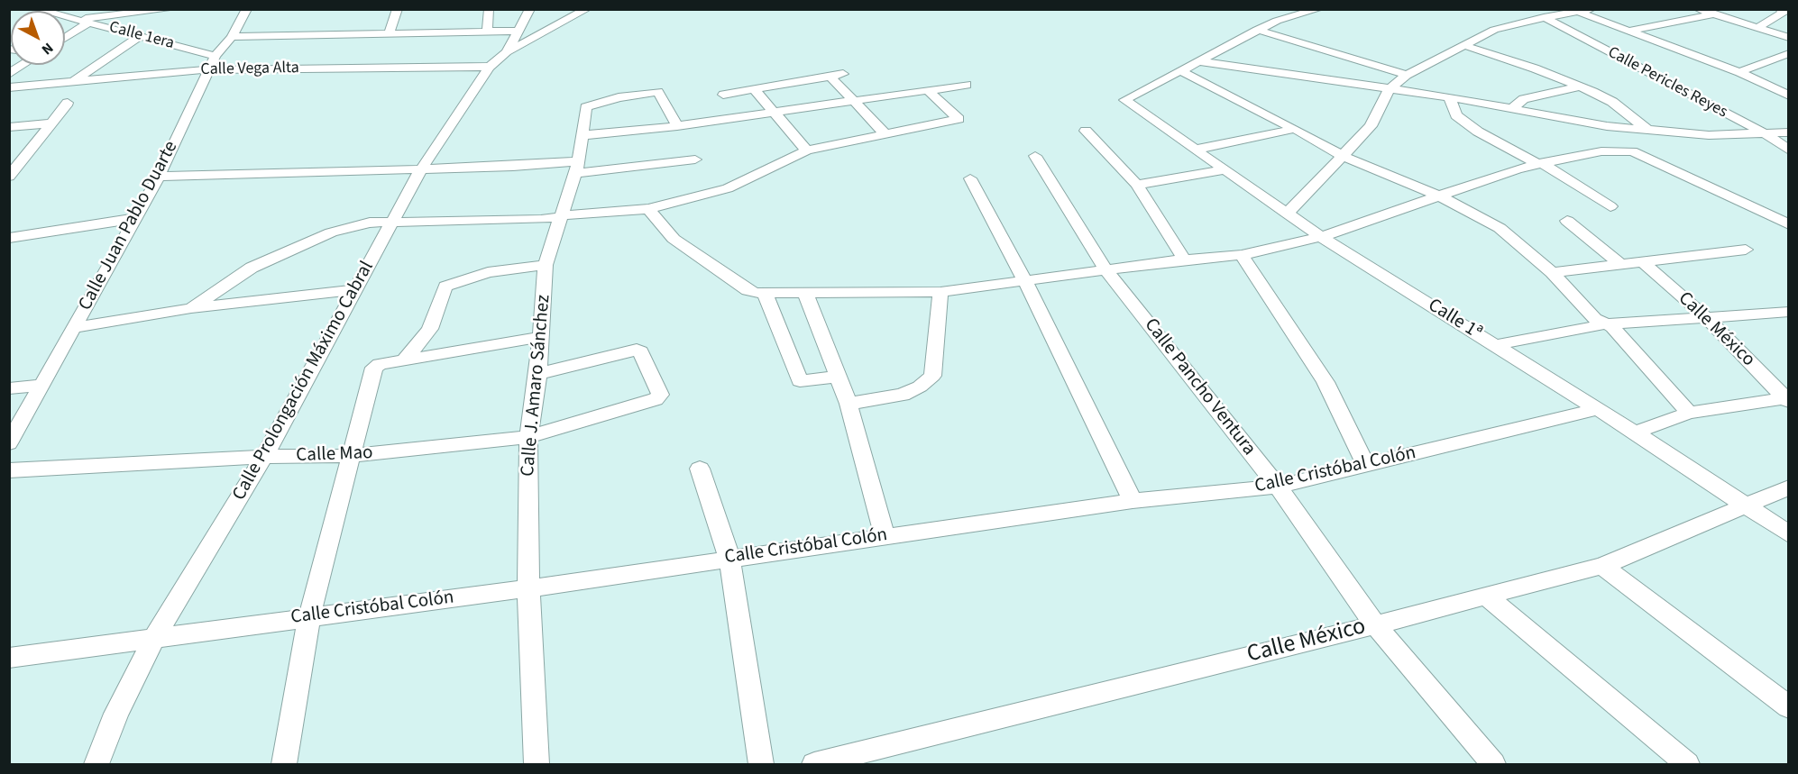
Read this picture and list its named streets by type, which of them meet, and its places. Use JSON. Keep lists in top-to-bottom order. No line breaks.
{"streets":{"street":["Calle 1era","Calle Vega Alta","Calle Pericles Reyes","Calle Juan Pablo Duarte","Calle 1ª","Calle México","Calle Prolongación Máximo Cabral","Calle J. Amaro Sánchez","Calle Pancho Ventura","Calle Mao","Calle Cristóbal Colón"]},"crossings":[["Calle 1era","Calle Juan Pablo Duarte"],["Calle Vega Alta","Calle Juan Pablo Duarte"],["Calle Vega Alta","Calle Prolongación Máximo Cabral"],["Calle 1ª","Calle México"],["Calle 1ª","Calle Cristóbal Colón"],["Calle México","Calle Pancho Ventura"],["Calle Prolongación Máximo Cabral","Calle Mao"],["Calle Prolongación Máximo Cabral","Calle Cristóbal Colón"],["Calle J. Amaro Sánchez","Calle Mao"],["Calle J. Amaro Sánchez","Calle Cristóbal Colón"],["Calle Pancho Ventura","Calle Cristóbal Colón"]],"north":"bottom right"}
